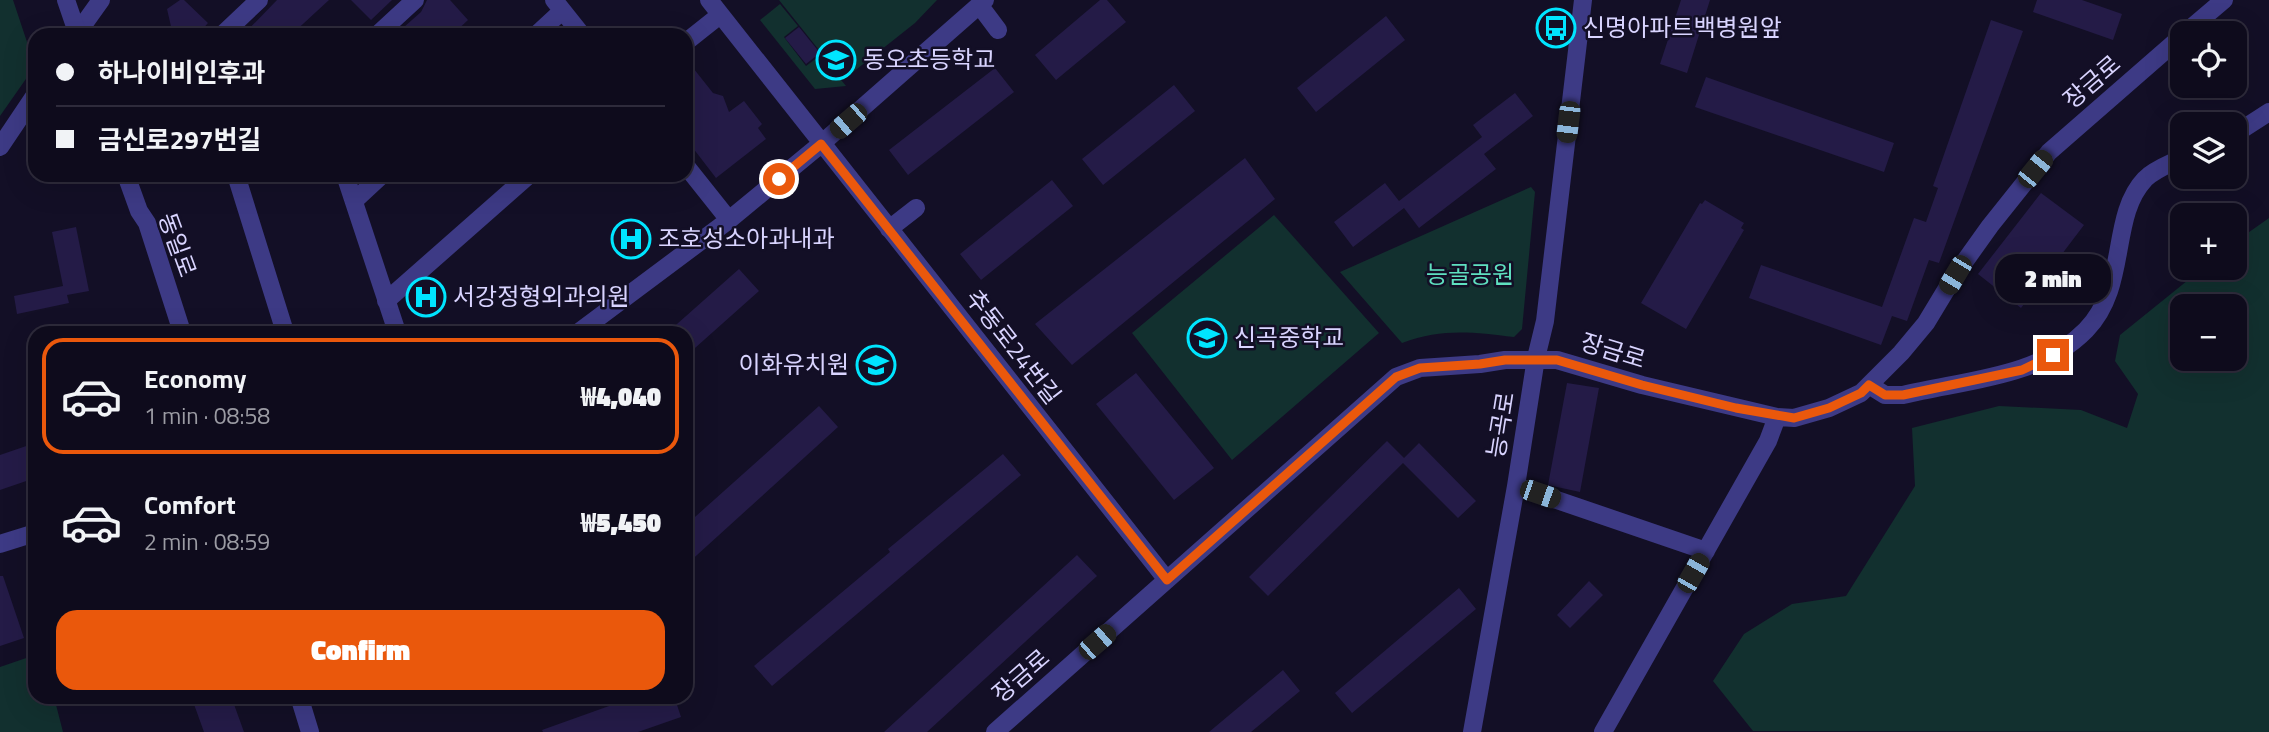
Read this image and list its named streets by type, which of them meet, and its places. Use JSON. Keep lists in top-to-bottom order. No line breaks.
{"streets":{"street":["장금로","동일로","추동로24번길","능곡로"]},"crossings":[["장금로","추동로24번길"],["장금로","능곡로"]],"parks":["능골공원"],"places":{"bus stop":["신명아파트백병원앞"],"school or university":["동오초등학교","신곡중학교","이화유치원"],"hospital":["조호성소아과내과","서강정형외과의원"]},"page":{"map_buttons":["+","−"],"banner":["하나이비인후과","금신로297번길"],"bubble":"2 min","list":[{"name":"Economy","note":"1 min · 08:58","value":"₩4,040"},{"name":"Comfort","note":"2 min · 08:59","value":"₩5,450"}],"buttons":"Confirm"}}
